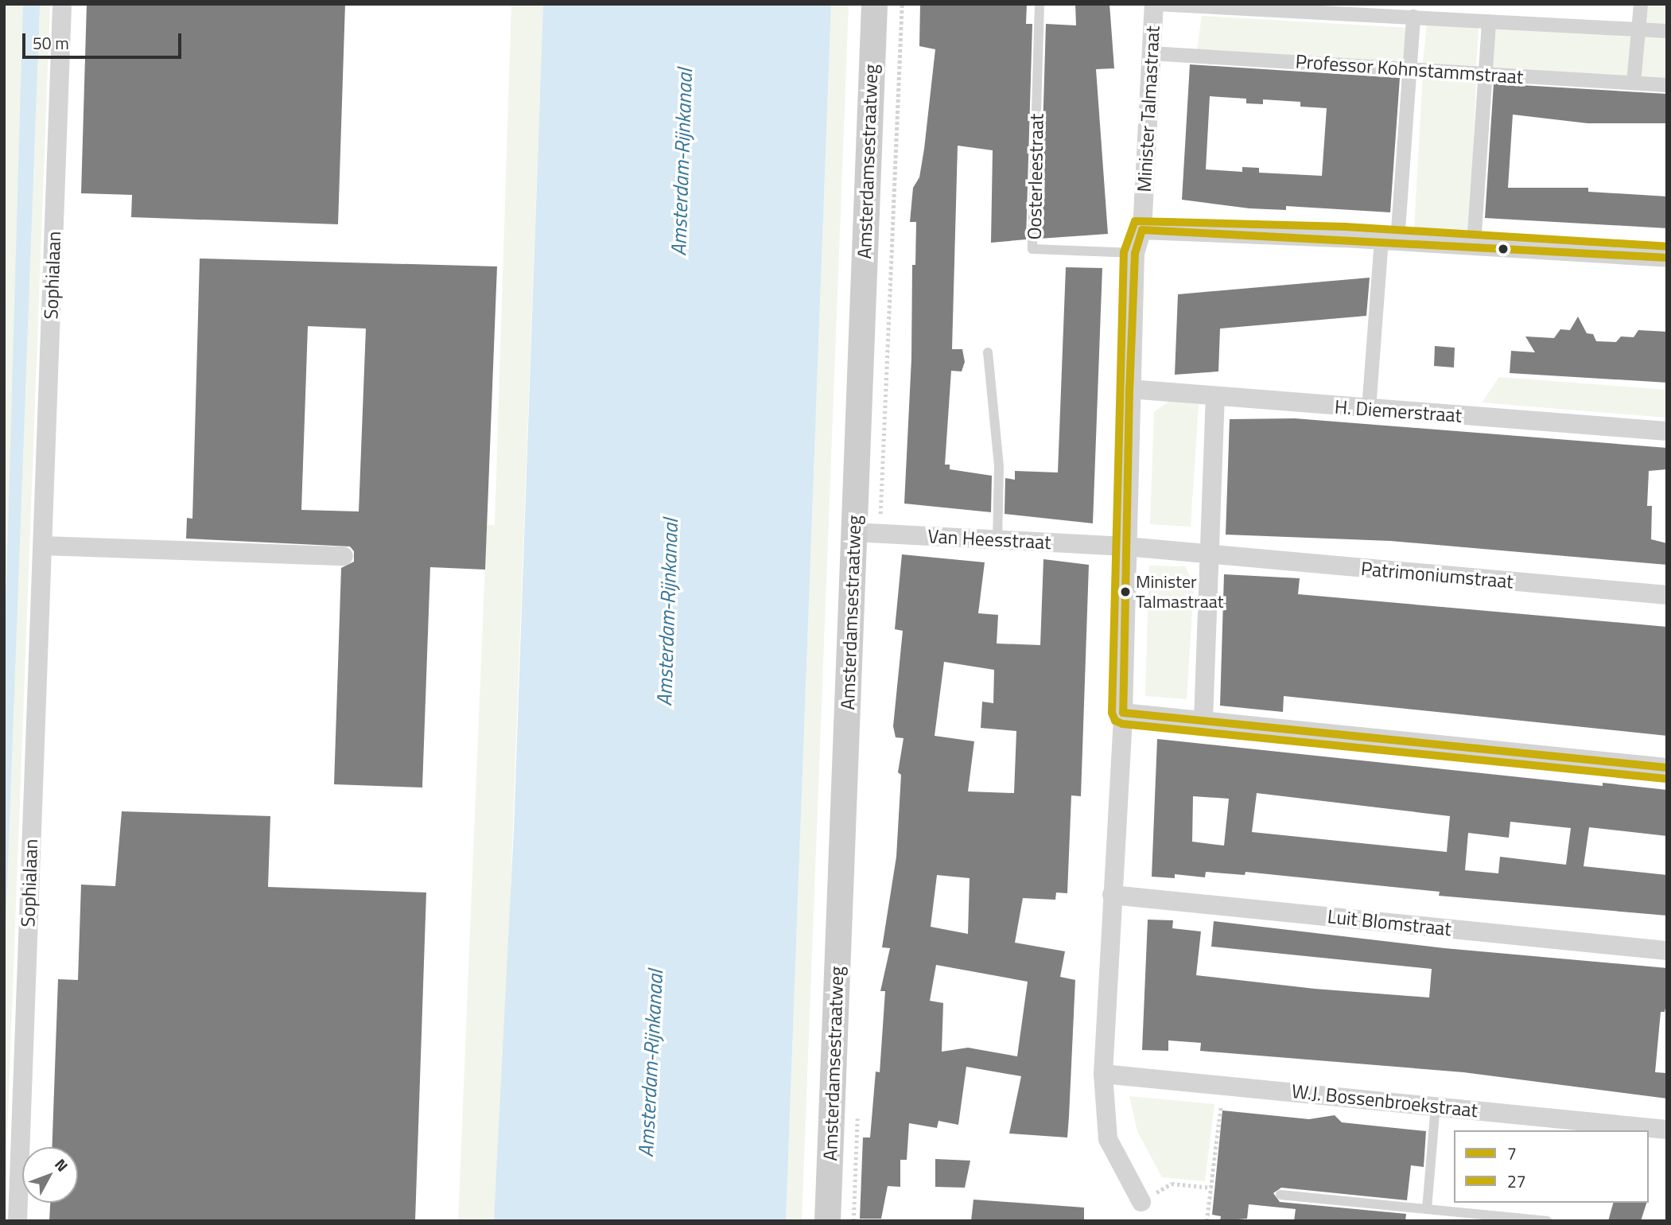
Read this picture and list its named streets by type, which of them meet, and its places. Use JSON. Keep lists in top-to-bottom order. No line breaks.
{"streets":{"main road":["Amsterdamsestraatweg"],"street":["Professor Kohnstammstraat","Minister Talmastraat","Sophialaan","H. Diemerstraat","Van Heesstraat","Patrimoniumstraat","Luit Blomstraat","W.J. Bossenbroekstraat"],"lane":["Oosterleestraat"]},"crossings":[["Professor Kohnstammstraat","Minister Talmastraat"],["Minister Talmastraat","Oosterleestraat"],["Minister Talmastraat","H. Diemerstraat"],["Minister Talmastraat","Van Heesstraat"],["Minister Talmastraat","Luit Blomstraat"],["Minister Talmastraat","W.J. Bossenbroekstraat"],["Amsterdamsestraatweg","Van Heesstraat"]],"water":["Amsterdam-Rijnkanaal"],"places":["Minister Talmastraat"],"lines":["transit line 27","transit line 7"],"legend":["7","27"],"scale_bar":"50 m","north":"top right"}
